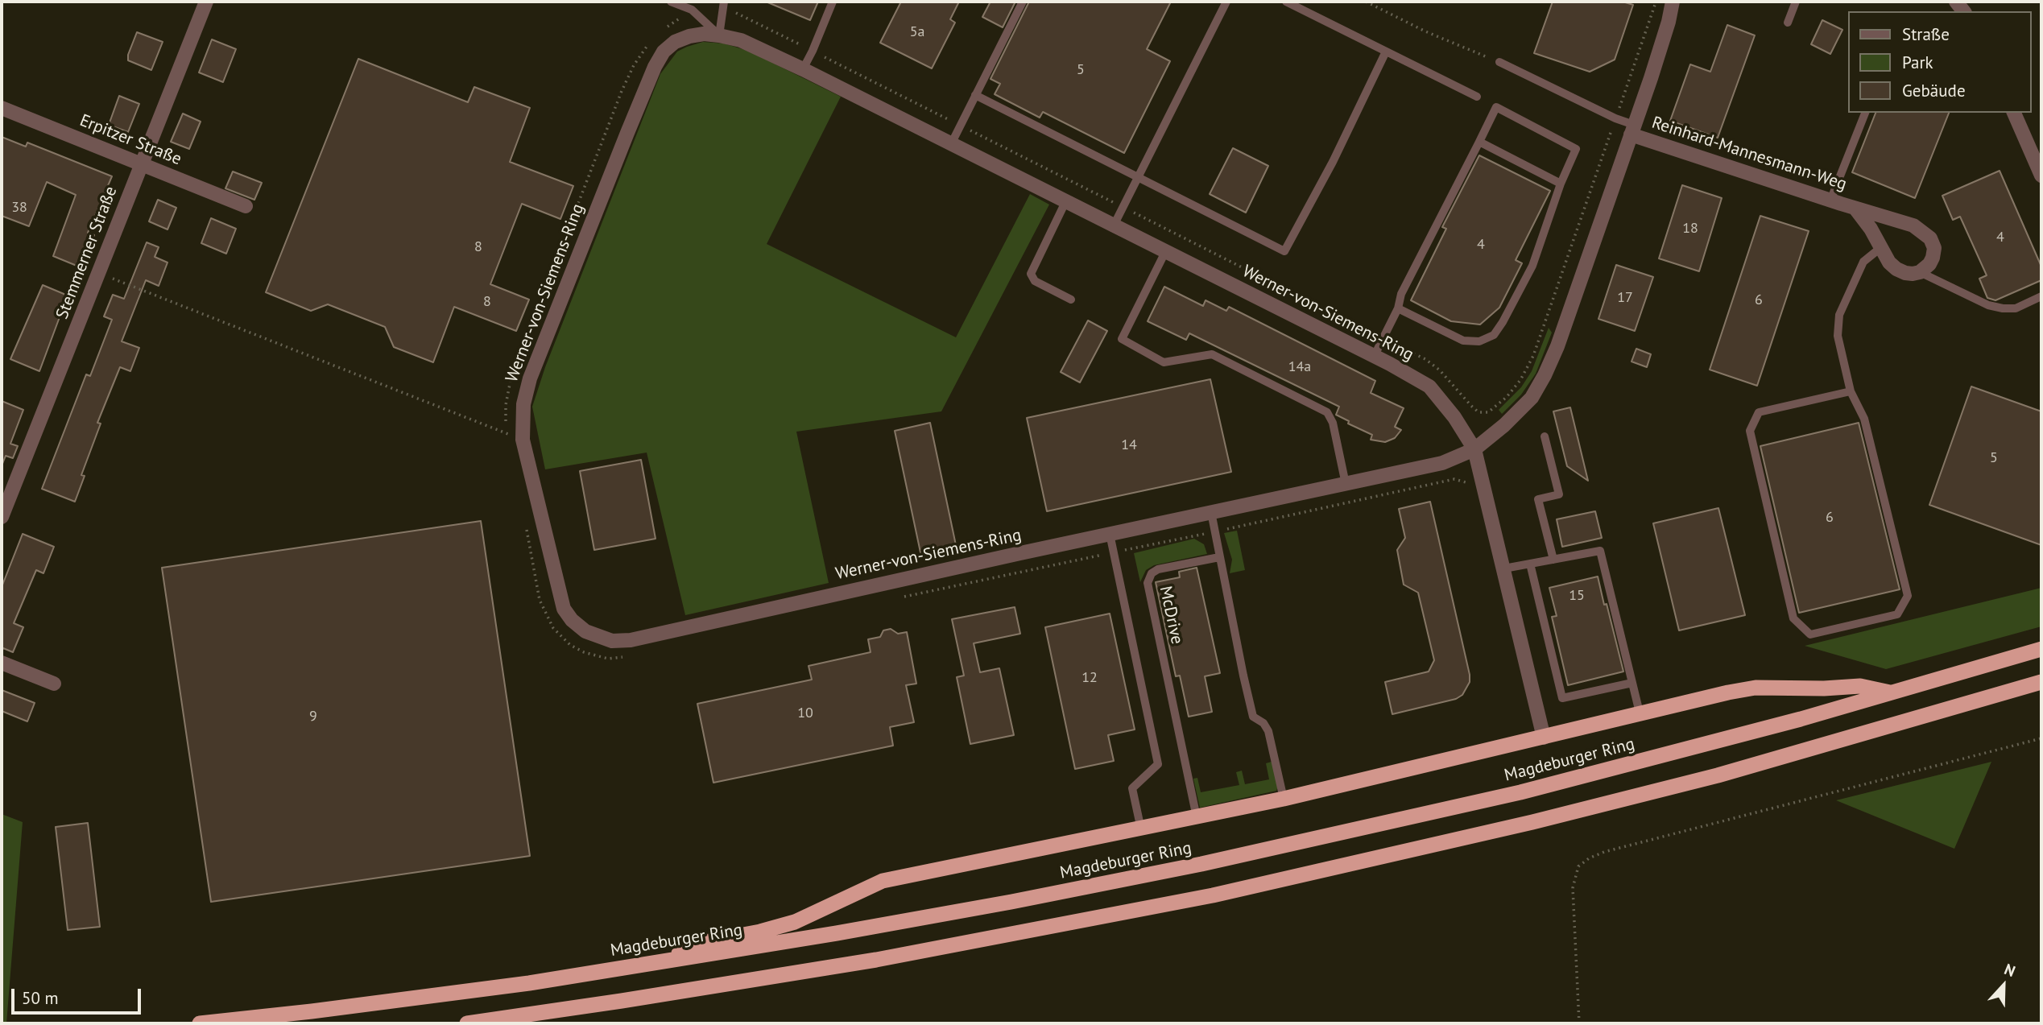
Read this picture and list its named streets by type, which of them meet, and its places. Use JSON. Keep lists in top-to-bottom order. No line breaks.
{"streets":{"highway":["Magdeburger Ring"],"street":["Erpitzer Straße","Reinhard-Mannesmann-Weg","Stemmerner Straße","Werner-von-Siemens-Ring"],"lane":["McDrive"]},"crossings":[["Erpitzer Straße","Stemmerner Straße"],["Reinhard-Mannesmann-Weg","Werner-von-Siemens-Ring"]],"house_numbers":["5a","5","38","18","4","4","8","17","6","8","14a","14","5","6","15","12","10","9"],"legend":["Straße","Park","Gebäude"],"scale_bar":"50 m","north":"top"}
